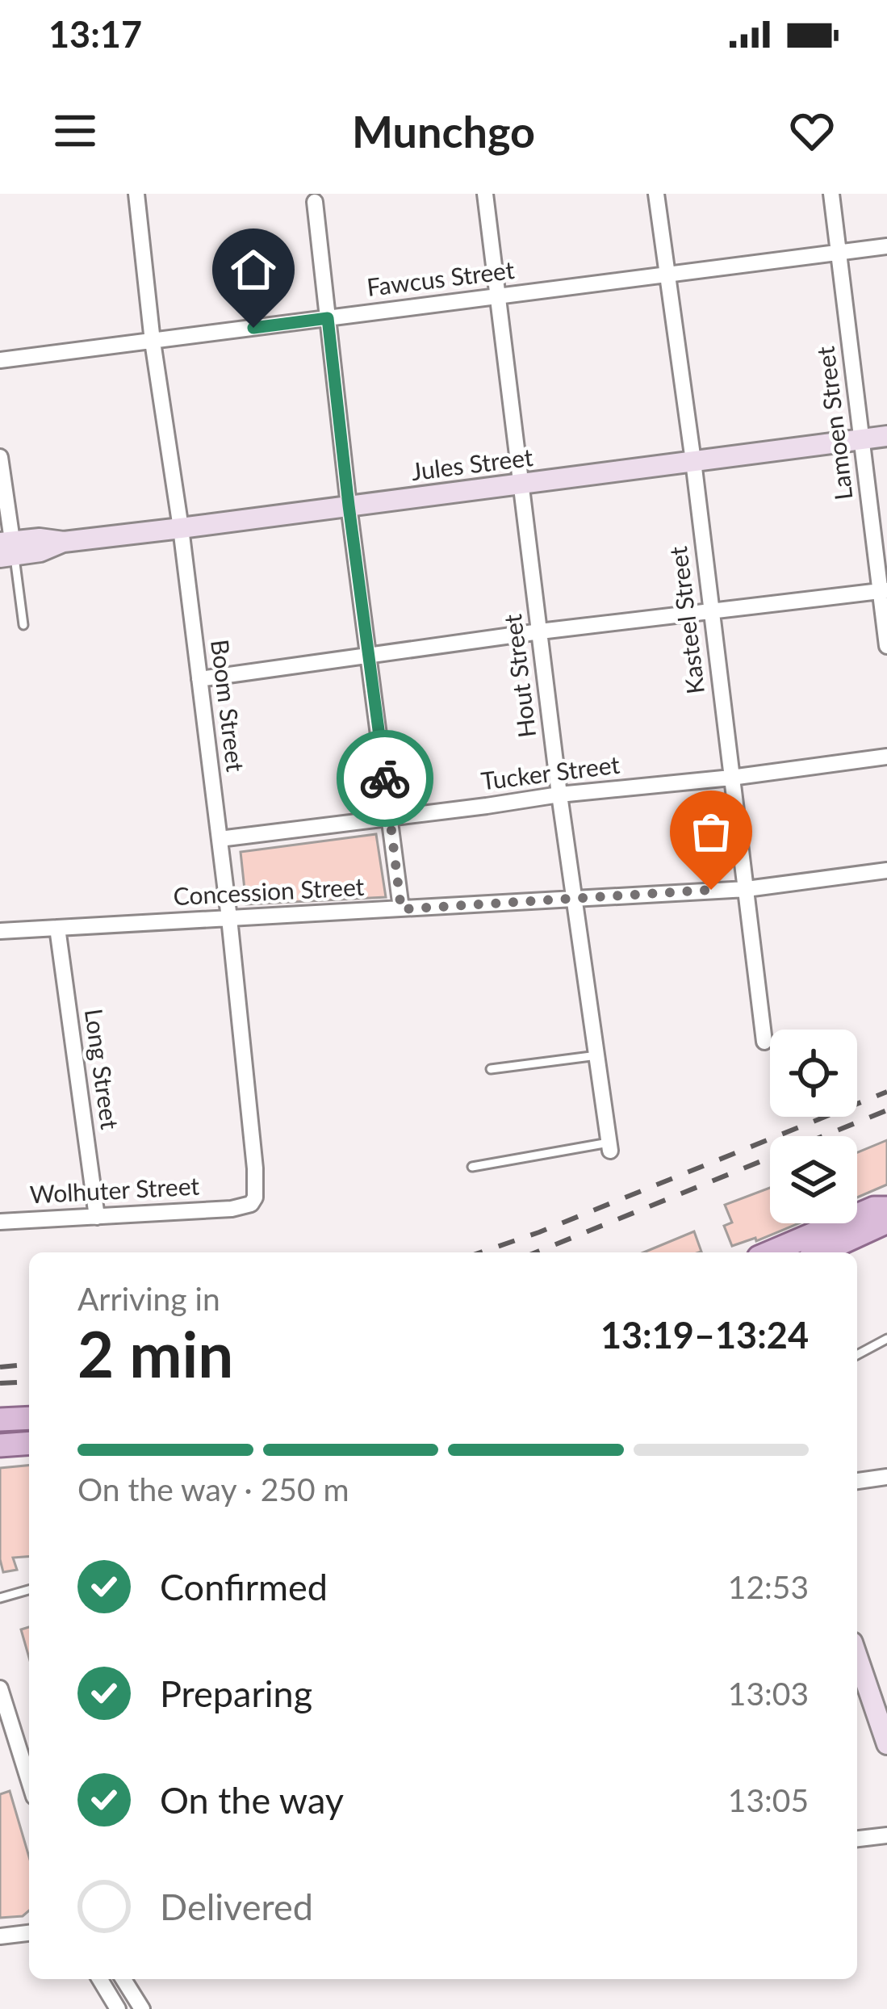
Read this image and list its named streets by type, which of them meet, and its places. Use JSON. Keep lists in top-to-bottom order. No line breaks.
{"streets":{"main road":["Jules Street"],"street":["Fawcus Street","Lamoen Street","Kasteel Street","Hout Street","Boom Street","Tucker Street","Concession Street","Long Street","Wolhuter Street"]},"crossings":[["Fawcus Street","Lamoen Street"],["Fawcus Street","Kasteel Street"],["Fawcus Street","Hout Street"],["Fawcus Street","Boom Street"],["Lamoen Street","Jules Street"],["Jules Street","Kasteel Street"],["Jules Street","Hout Street"],["Jules Street","Boom Street"],["Kasteel Street","Tucker Street"],["Kasteel Street","Concession Street"],["Hout Street","Tucker Street"],["Hout Street","Concession Street"],["Boom Street","Tucker Street"],["Boom Street","Concession Street"],["Boom Street","Wolhuter Street"],["Concession Street","Long Street"],["Long Street","Wolhuter Street"]],"page":{"status":"13:17","header":"Munchgo","heading":["2 min","Arriving in","13:19–13:24"],"bar":"On the way · 250 m","list":[["Confirmed","12:53"],["Preparing","13:03"],["On the way","13:05"],"Delivered"]}}
